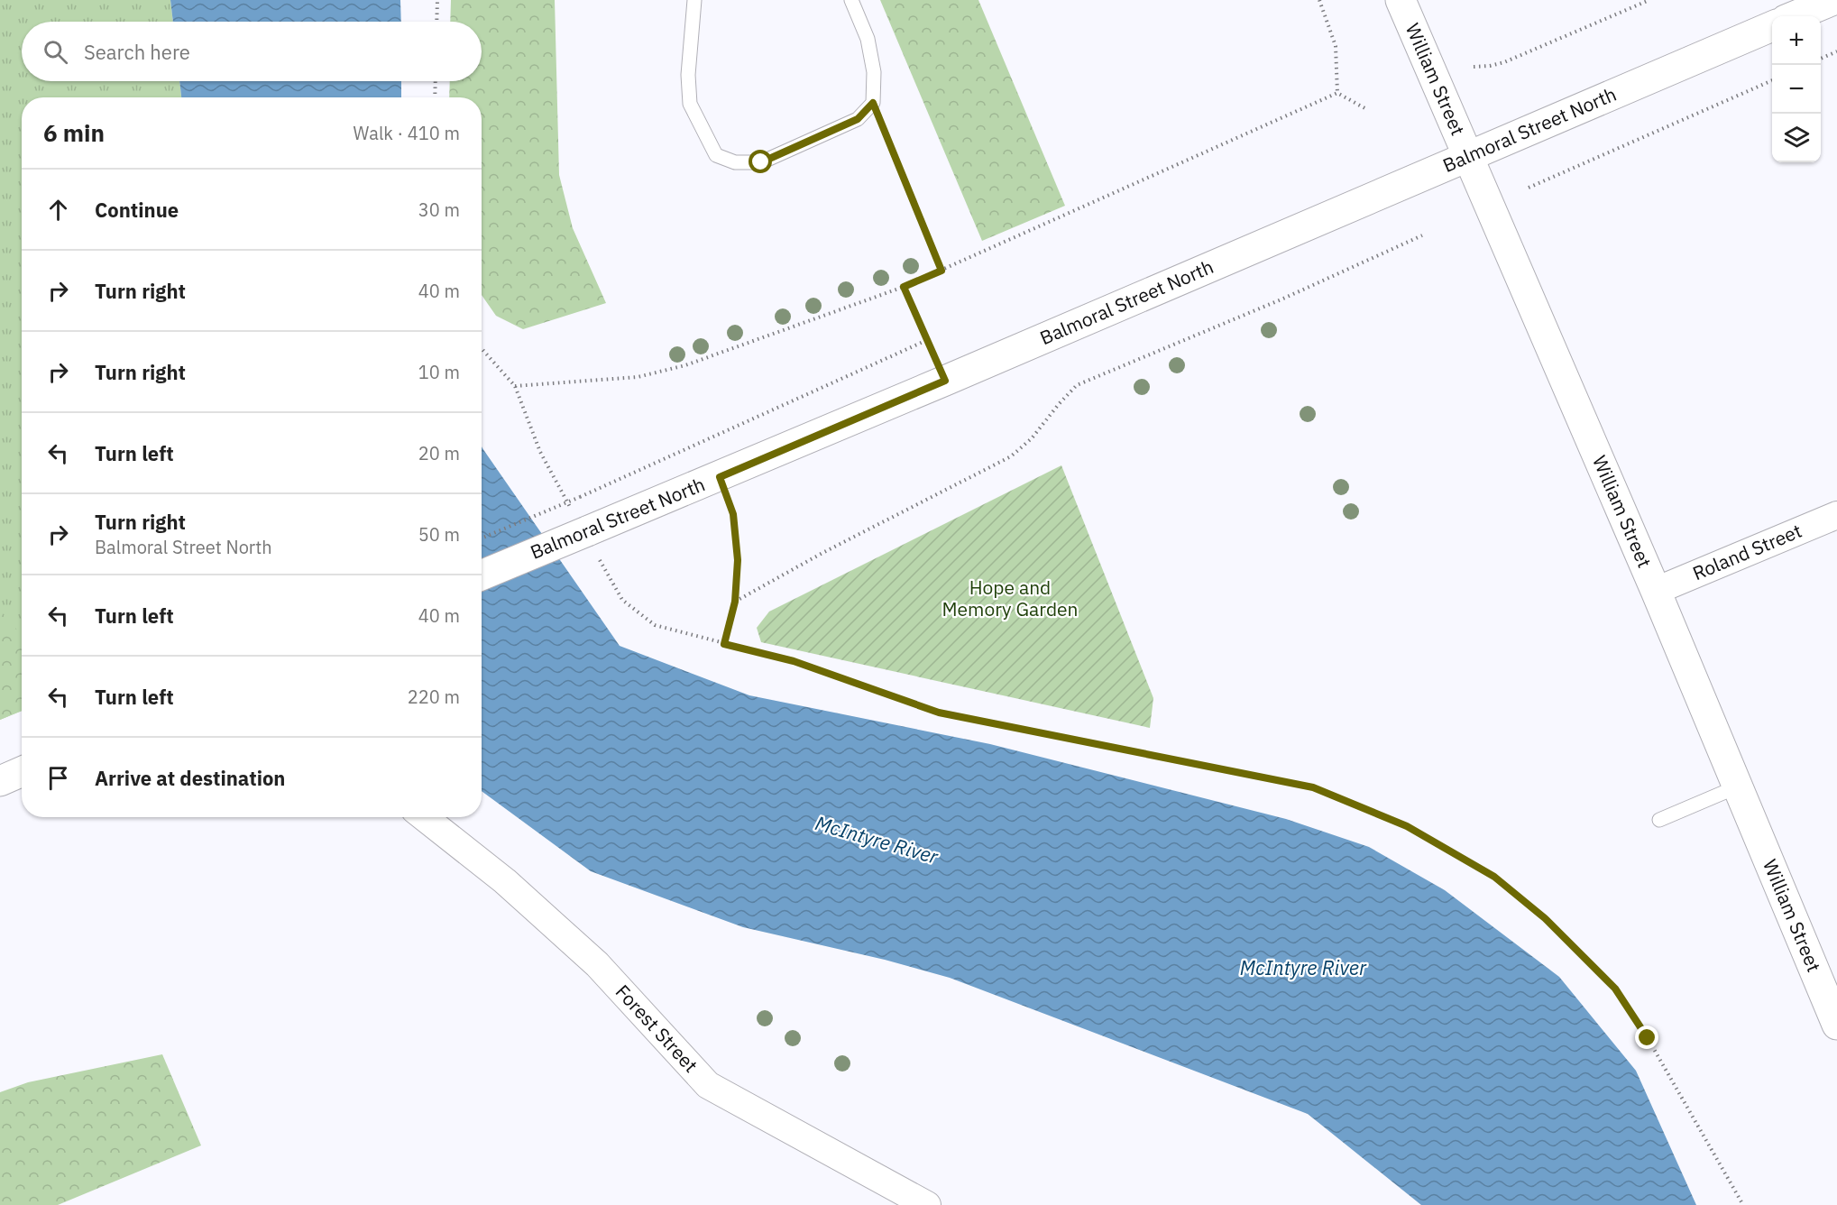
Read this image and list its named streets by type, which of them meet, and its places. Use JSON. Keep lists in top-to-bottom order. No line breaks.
{"streets":{"main road":["William Street","Balmoral Street North"],"street":["Roland Street","Forest Street"]},"crossings":[["William Street","Balmoral Street North"],["William Street","Roland Street"]],"water":["McIntyre River"],"parks":["Hope and Memory Garden"],"page":{"map_buttons":["+","−"],"search":"Search here","heading":["6 min","Walk · 410 m"],"list":[["Continue","30 m"],["Turn right","40 m"],["Turn right","10 m"],["Turn left","20 m"],["Turn right","Balmoral Street North","50 m"],["Turn left","40 m"],["Turn left","220 m"],"Arrive at destination"]}}
